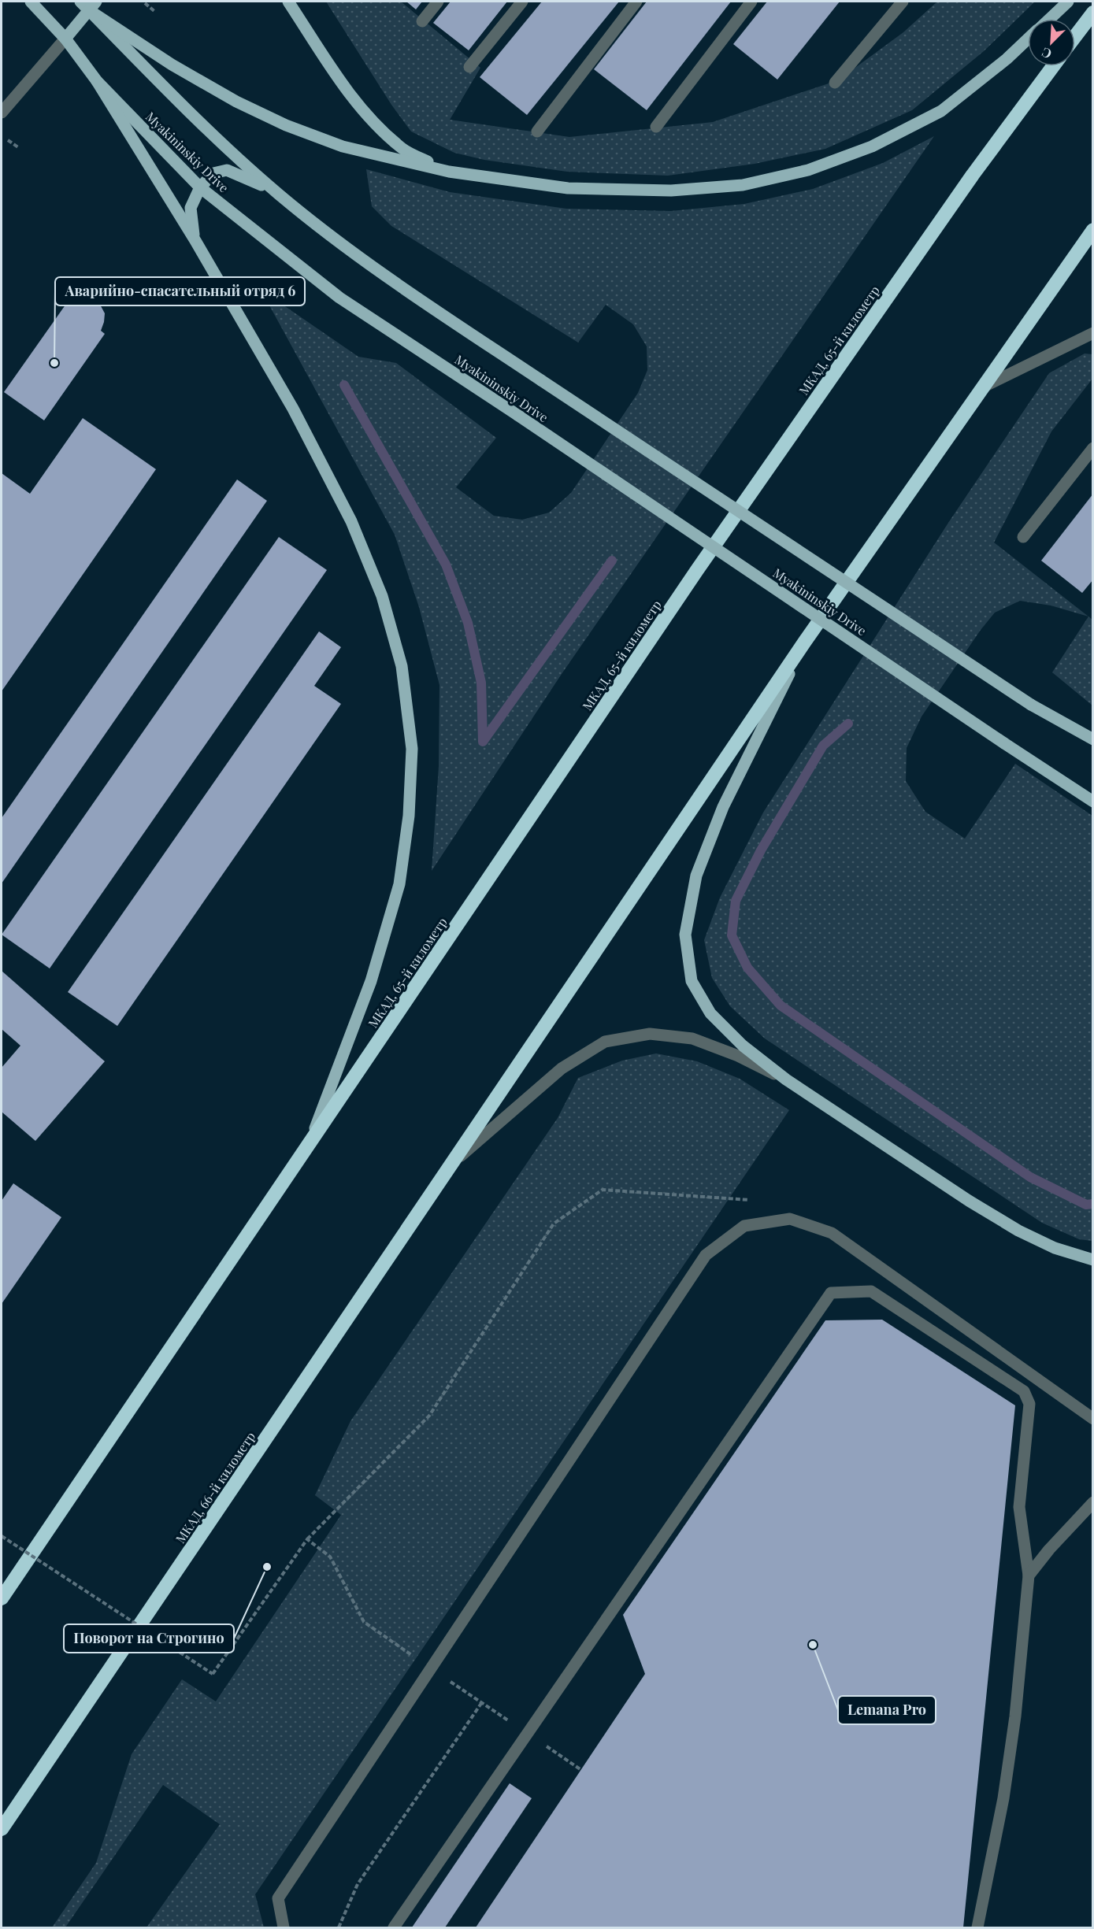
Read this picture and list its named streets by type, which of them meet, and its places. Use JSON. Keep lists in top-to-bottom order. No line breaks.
{"streets":{"highway":["МКАД, 65-й километр","МКАД, 66-й километр"],"main road":["Myakininskiy Drive"]},"places":["Аварийно-спасательный отряд 6","Поворот на Строгино","Lemana Pro"],"north":"bottom left"}
